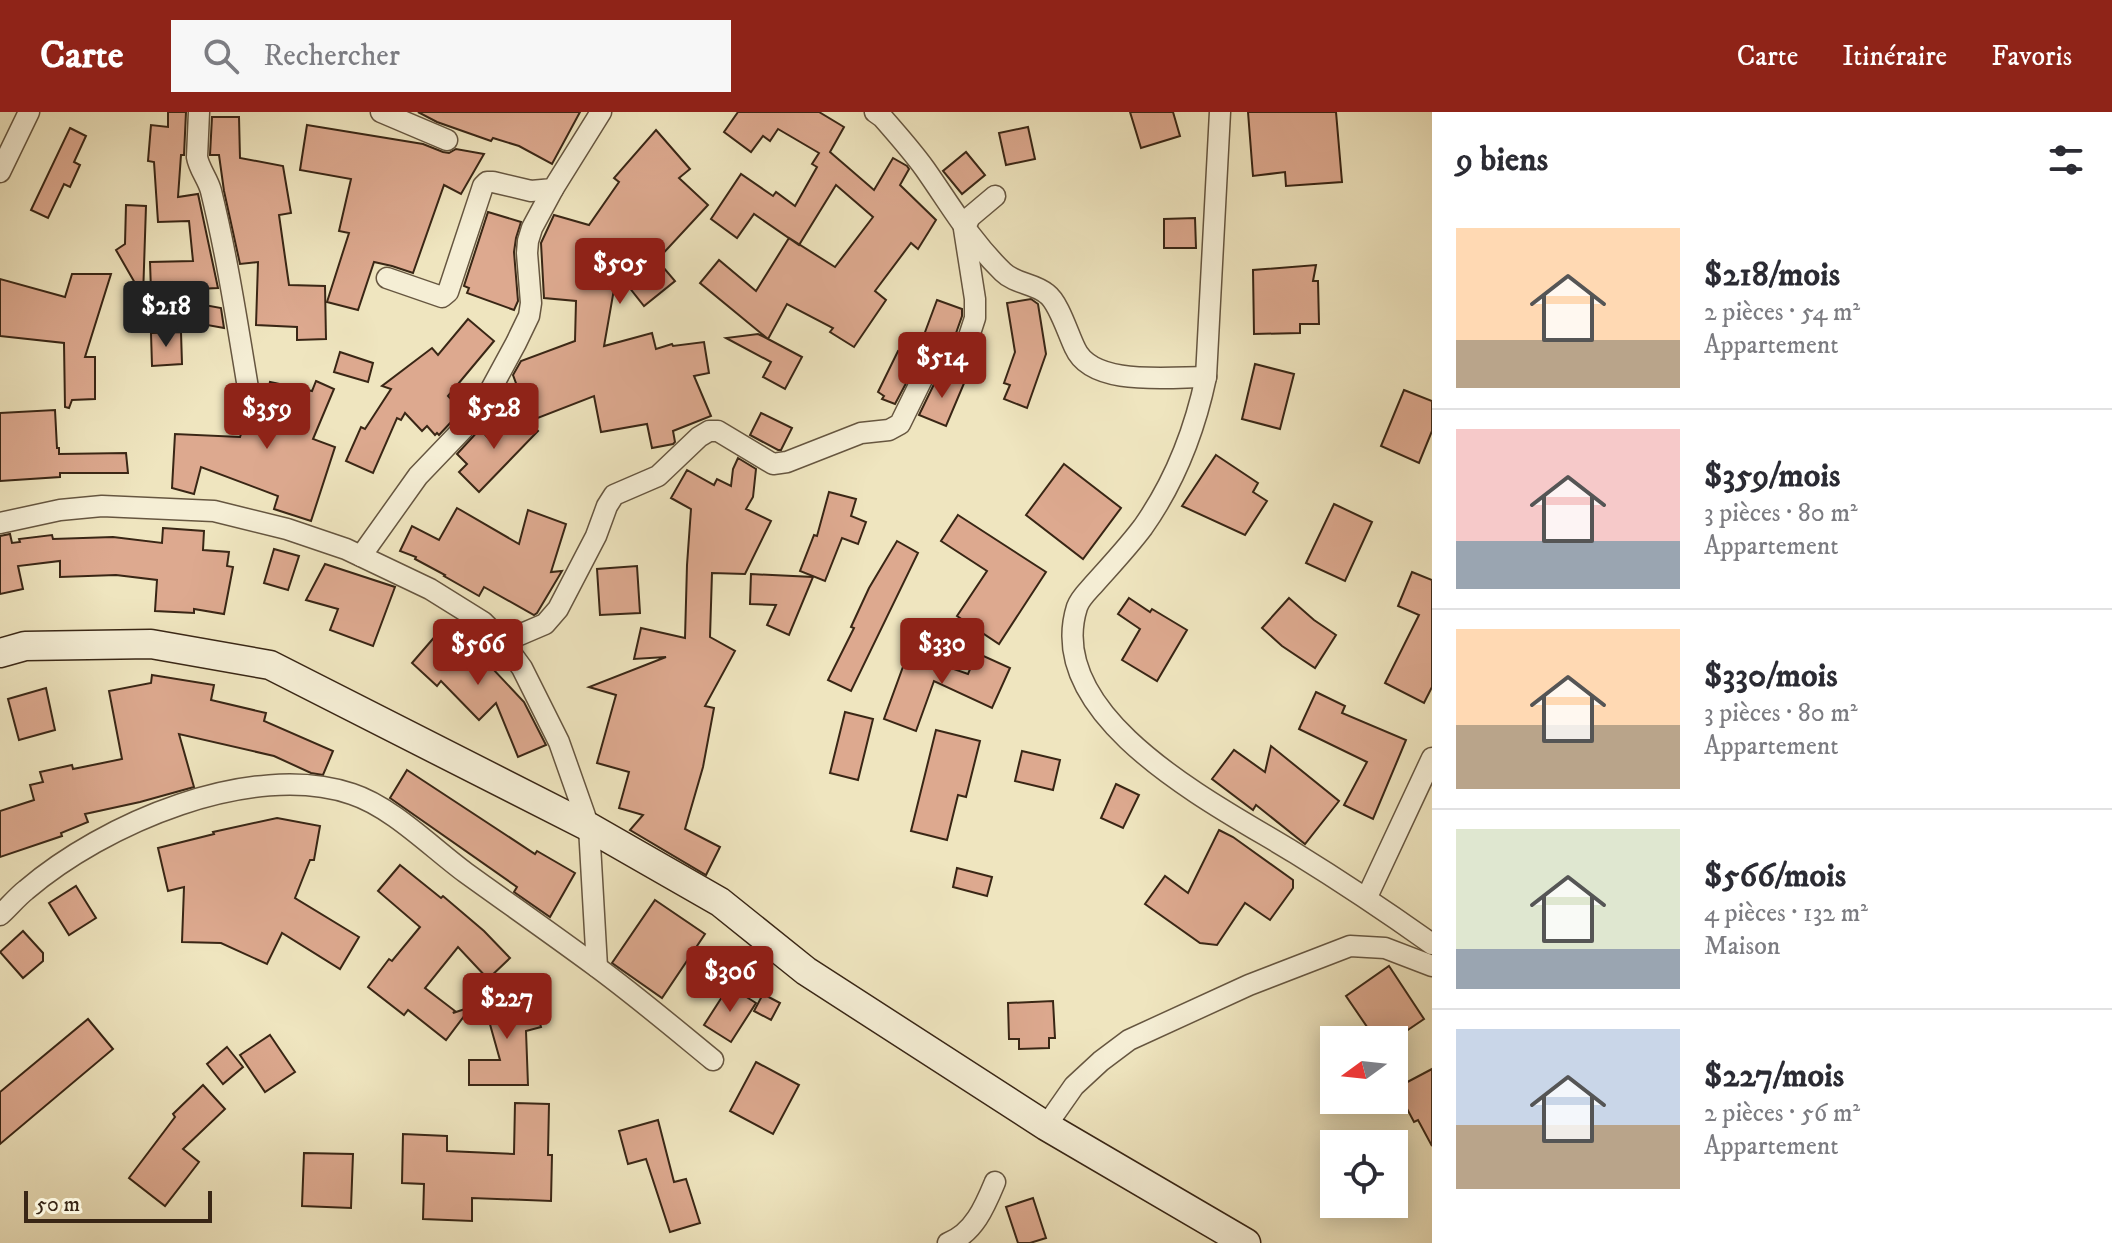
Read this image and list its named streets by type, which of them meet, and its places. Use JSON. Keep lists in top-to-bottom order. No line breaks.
{"scale_bar":"50 m","north":"left","page":{"header":"Carte","search":"Rechercher","nav":["Carte","Itinéraire","Favoris"],"heading":"9 biens","list":[{"name":"$218/mois","note":"2 pièces · 54 m² · Appartement"},{"name":"$359/mois","note":"3 pièces · 80 m² · Appartement"},{"name":"$330/mois","note":"3 pièces · 80 m² · Appartement"},{"name":"$566/mois","note":"4 pièces · 132 m² · Maison"},{"name":"$227/mois","note":"2 pièces · 56 m² · Appartement"}],"price":["$505","$218","$514","$359","$528","$330","$566","$306","$227"],"scale":"50 m"}}
